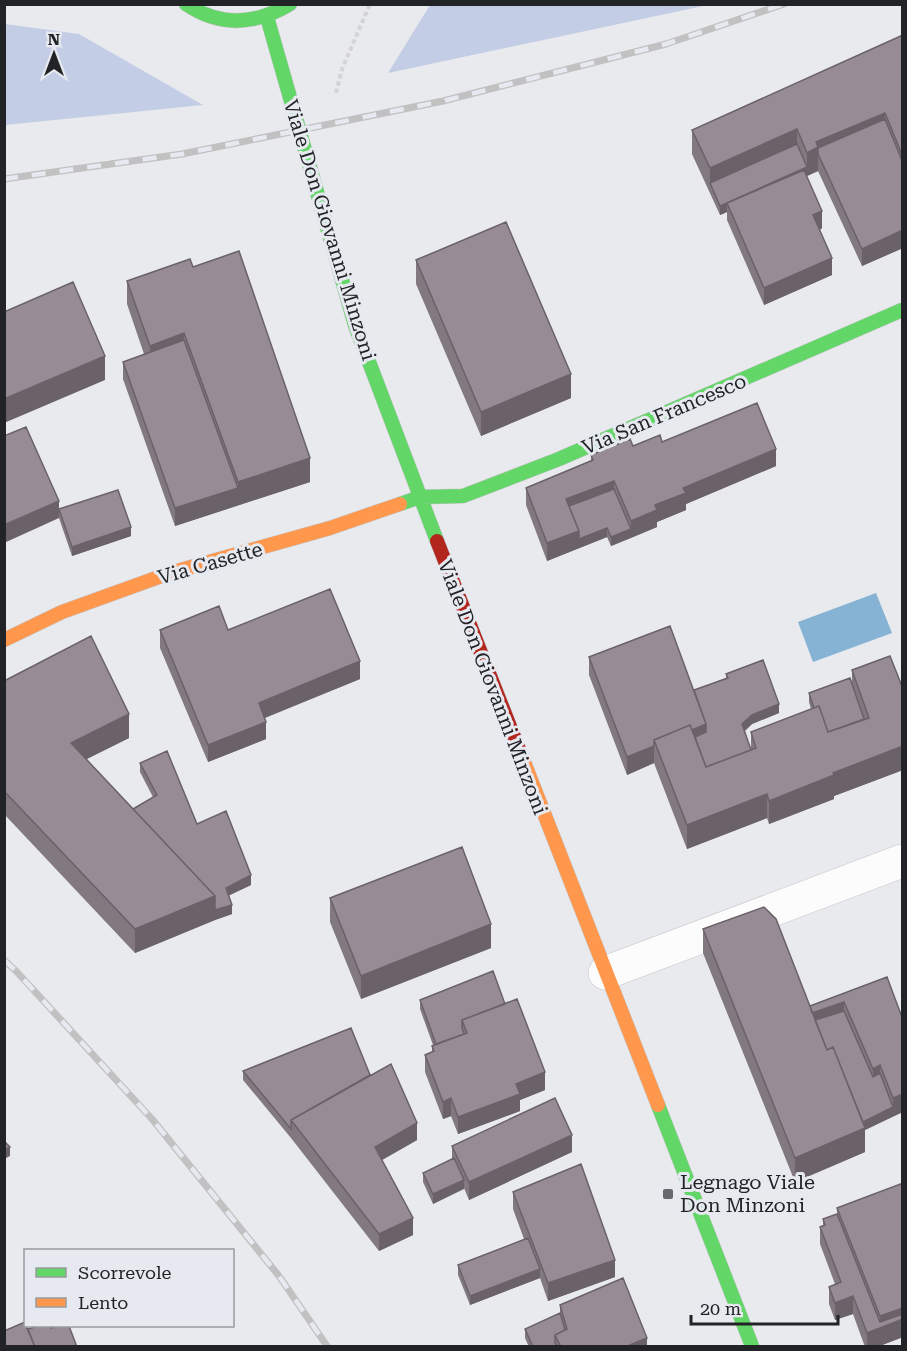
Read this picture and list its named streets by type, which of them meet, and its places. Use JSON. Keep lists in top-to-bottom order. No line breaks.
{"streets":{"main road":["Viale Don Giovanni Minzoni","Via San Francesco","Via Casette"]},"crossings":[["Viale Don Giovanni Minzoni","Via San Francesco"],["Viale Don Giovanni Minzoni","Via Casette"],["Via San Francesco","Via Casette"]],"places":{"transit":["Legnago Viale Don Minzoni"]},"legend":["Scorrevole","Lento"],"scale_bar":"20 m","north":"top"}
